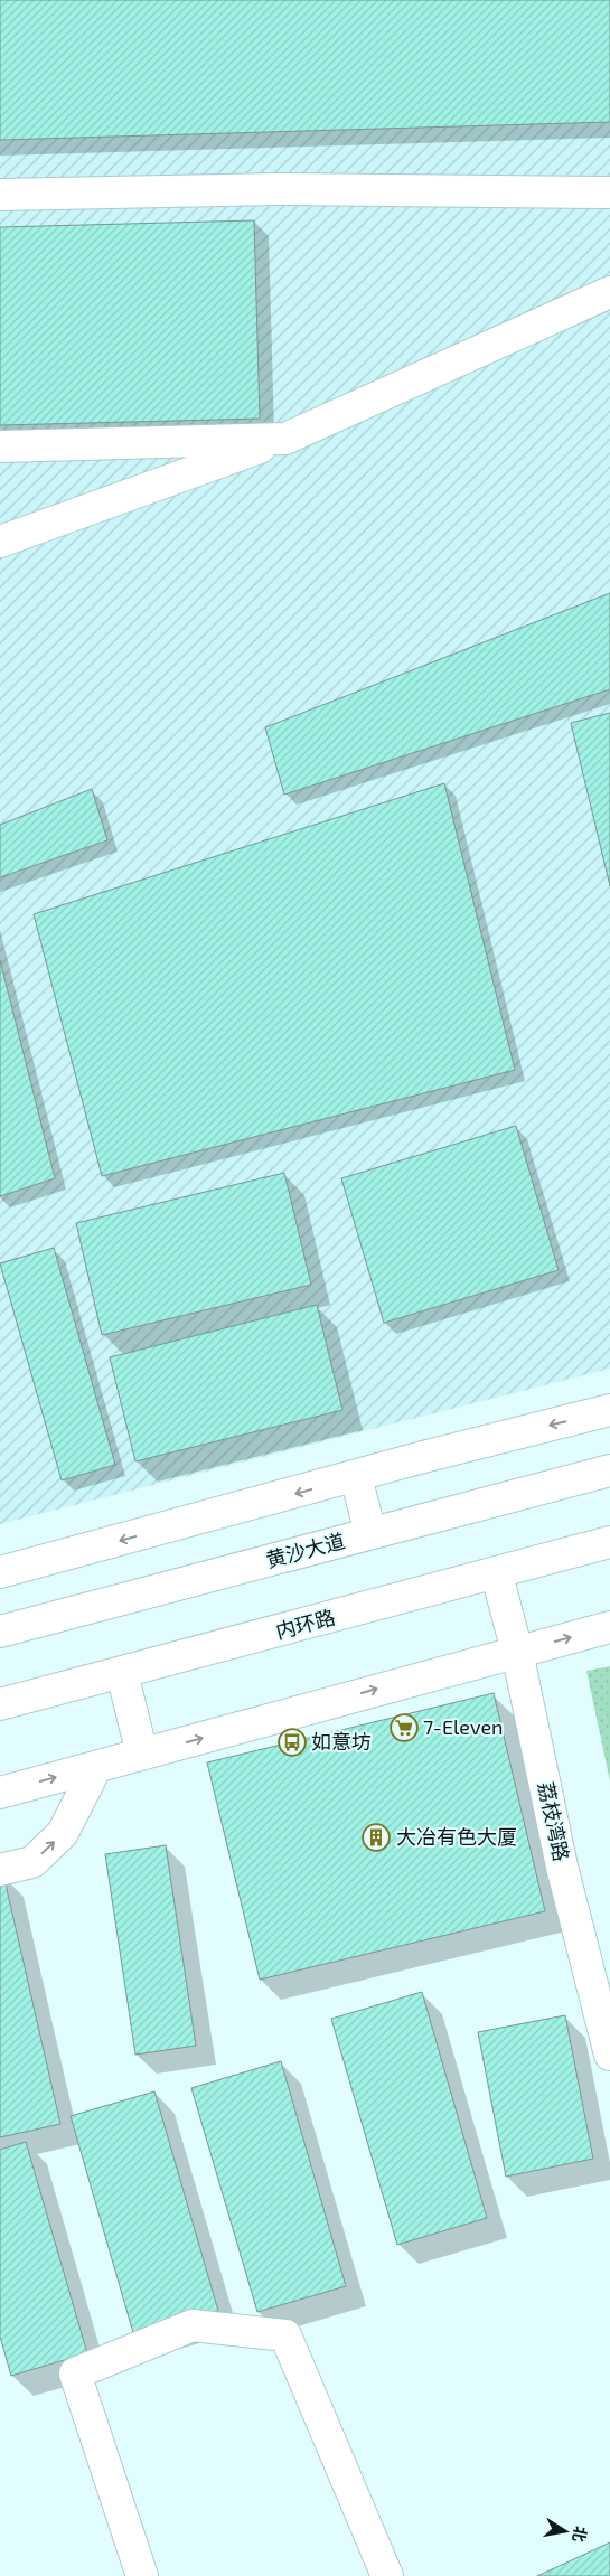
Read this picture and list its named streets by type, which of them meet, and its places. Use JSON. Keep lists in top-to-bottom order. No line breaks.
{"streets":{"main road":["黄沙大道","内环路","荔枝湾路"]},"places":{"supermarket":["7-Eleven"],"bus stop":["如意坊"],"building":["大冶有色大厦"]},"north":"right"}
